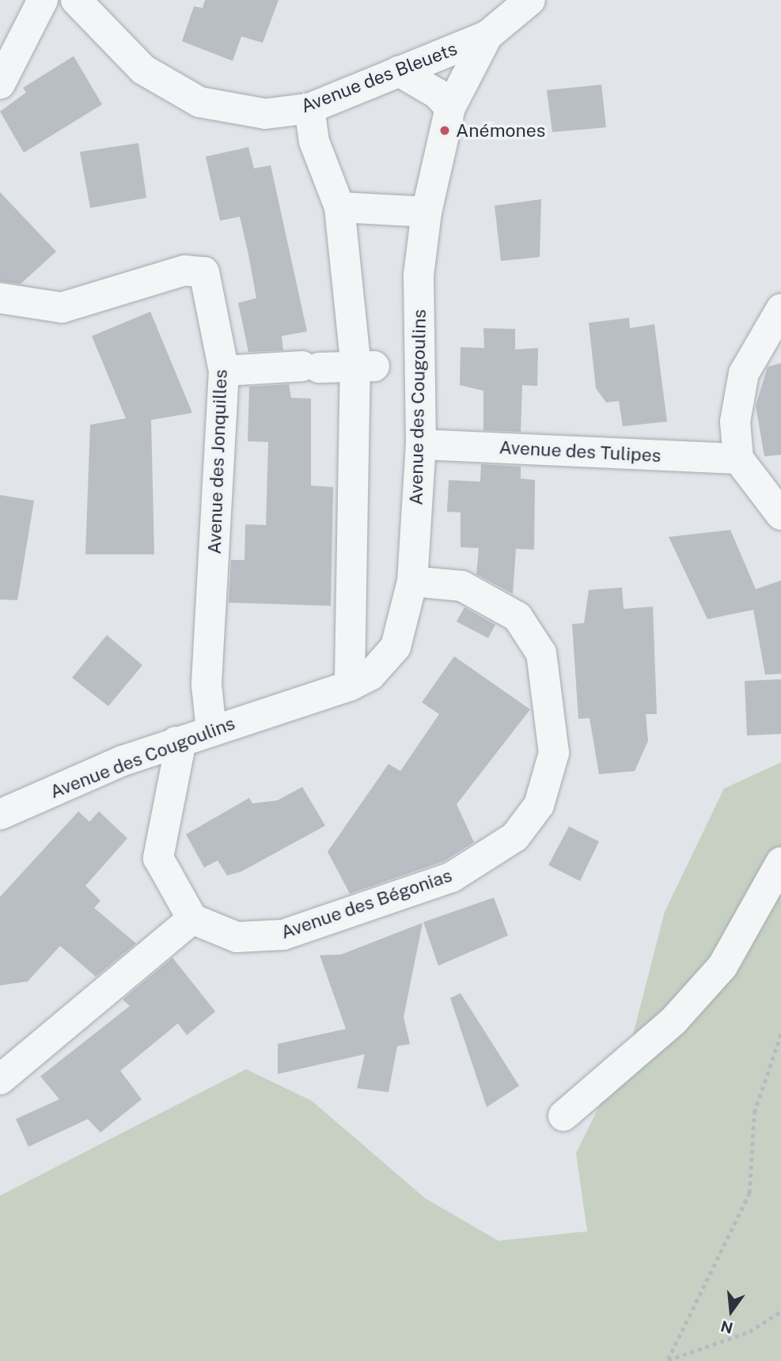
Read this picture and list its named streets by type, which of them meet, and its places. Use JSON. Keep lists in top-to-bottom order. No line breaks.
{"streets":{"street":["Avenue des Bleuets","Avenue des Cougoulins","Avenue des Tulipes","Avenue des Jonquilles","Avenue des Bégonias"]},"crossings":[["Avenue des Bleuets","Avenue des Cougoulins"],["Avenue des Cougoulins","Avenue des Tulipes"],["Avenue des Cougoulins","Avenue des Jonquilles"],["Avenue des Cougoulins","Avenue des Bégonias"]],"places":["Anémones"],"north":"bottom"}
